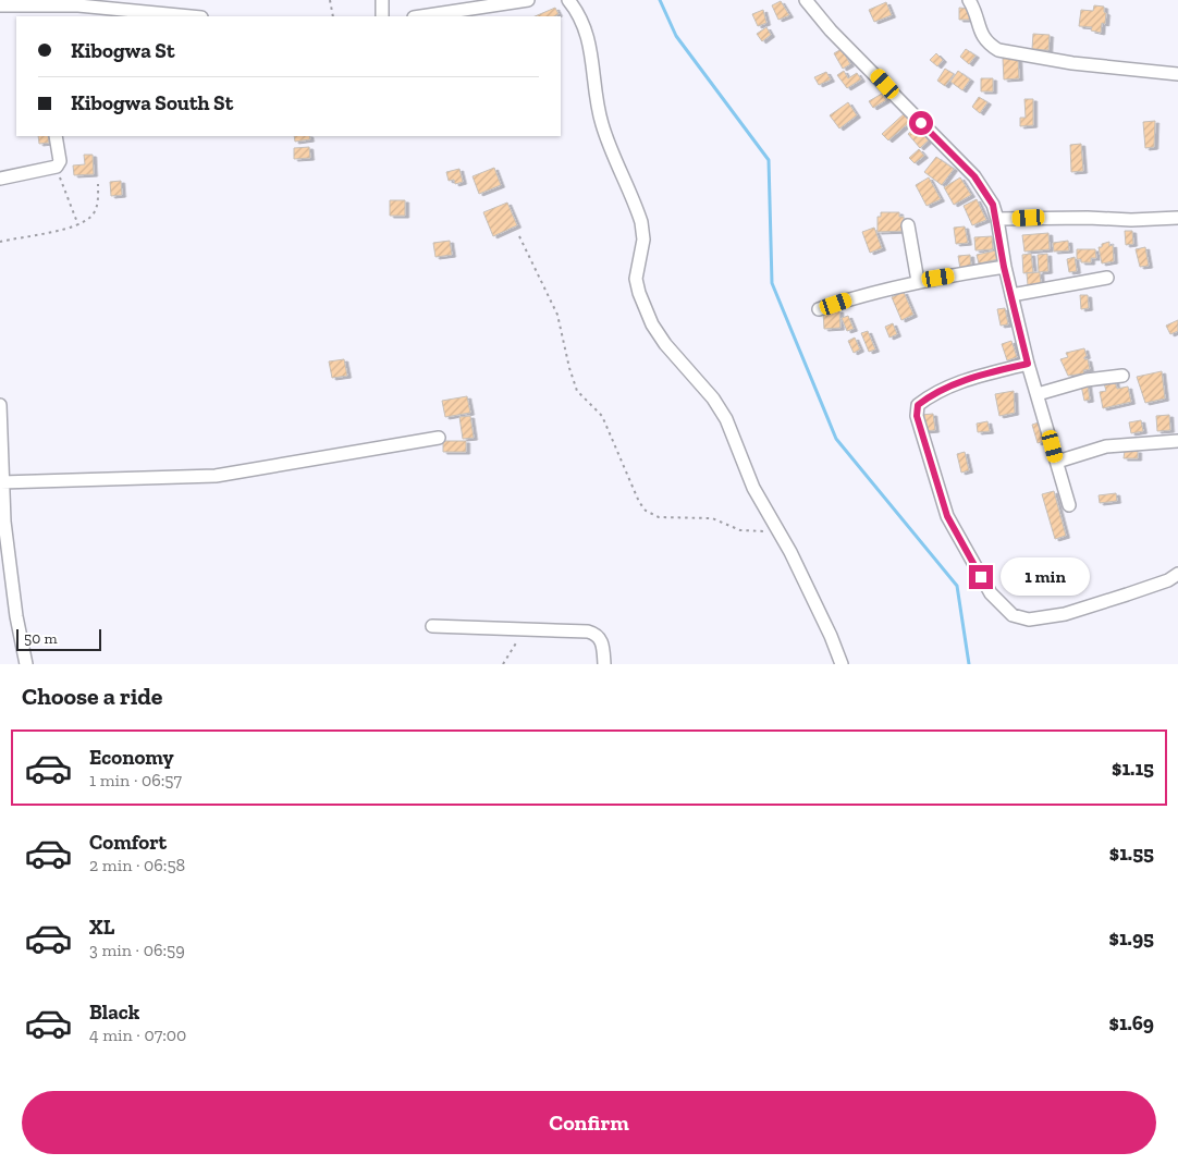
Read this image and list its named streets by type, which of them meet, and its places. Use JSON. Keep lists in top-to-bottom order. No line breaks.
{"scale_bar":"50 m","page":{"banner":["Kibogwa St","Kibogwa South St"],"bubble":"1 min","scale":"50 m","heading":"Choose a ride","list":[{"name":"Economy","note":"1 min · 06:57","value":"$1.15"},{"name":"Comfort","note":"2 min · 06:58","value":"$1.55"},{"name":"XL","note":"3 min · 06:59","value":"$1.95"},{"name":"Black","note":"4 min · 07:00","value":"$1.69"}],"buttons":"Confirm"}}
